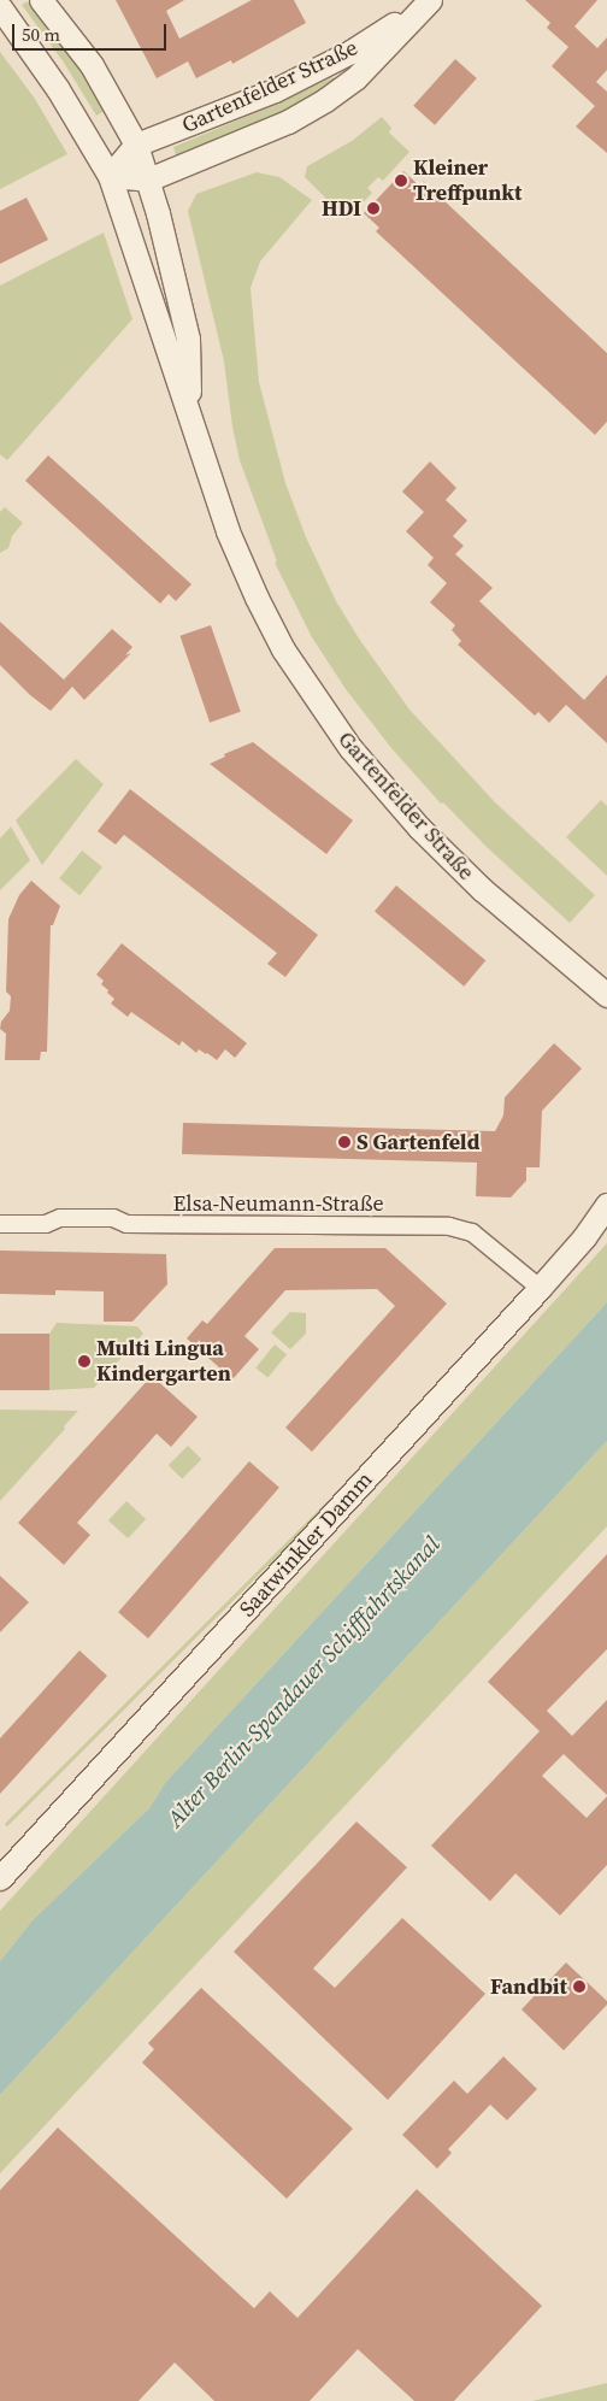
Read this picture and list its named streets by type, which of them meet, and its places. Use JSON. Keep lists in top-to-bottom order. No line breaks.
{"streets":{"main road":["Gartenfelder Straße","Saatwinkler Damm"],"street":["Elsa-Neumann-Straße"]},"crossings":[["Elsa-Neumann-Straße","Saatwinkler Damm"]],"water":["Alter Berlin-Spandauer Schifffahrtskanal"],"places":["Kleiner Treffpunkt","HDI","S Gartenfeld","Multi Lingua Kindergarten","Fandbit"],"scale_bar":"50 m"}
